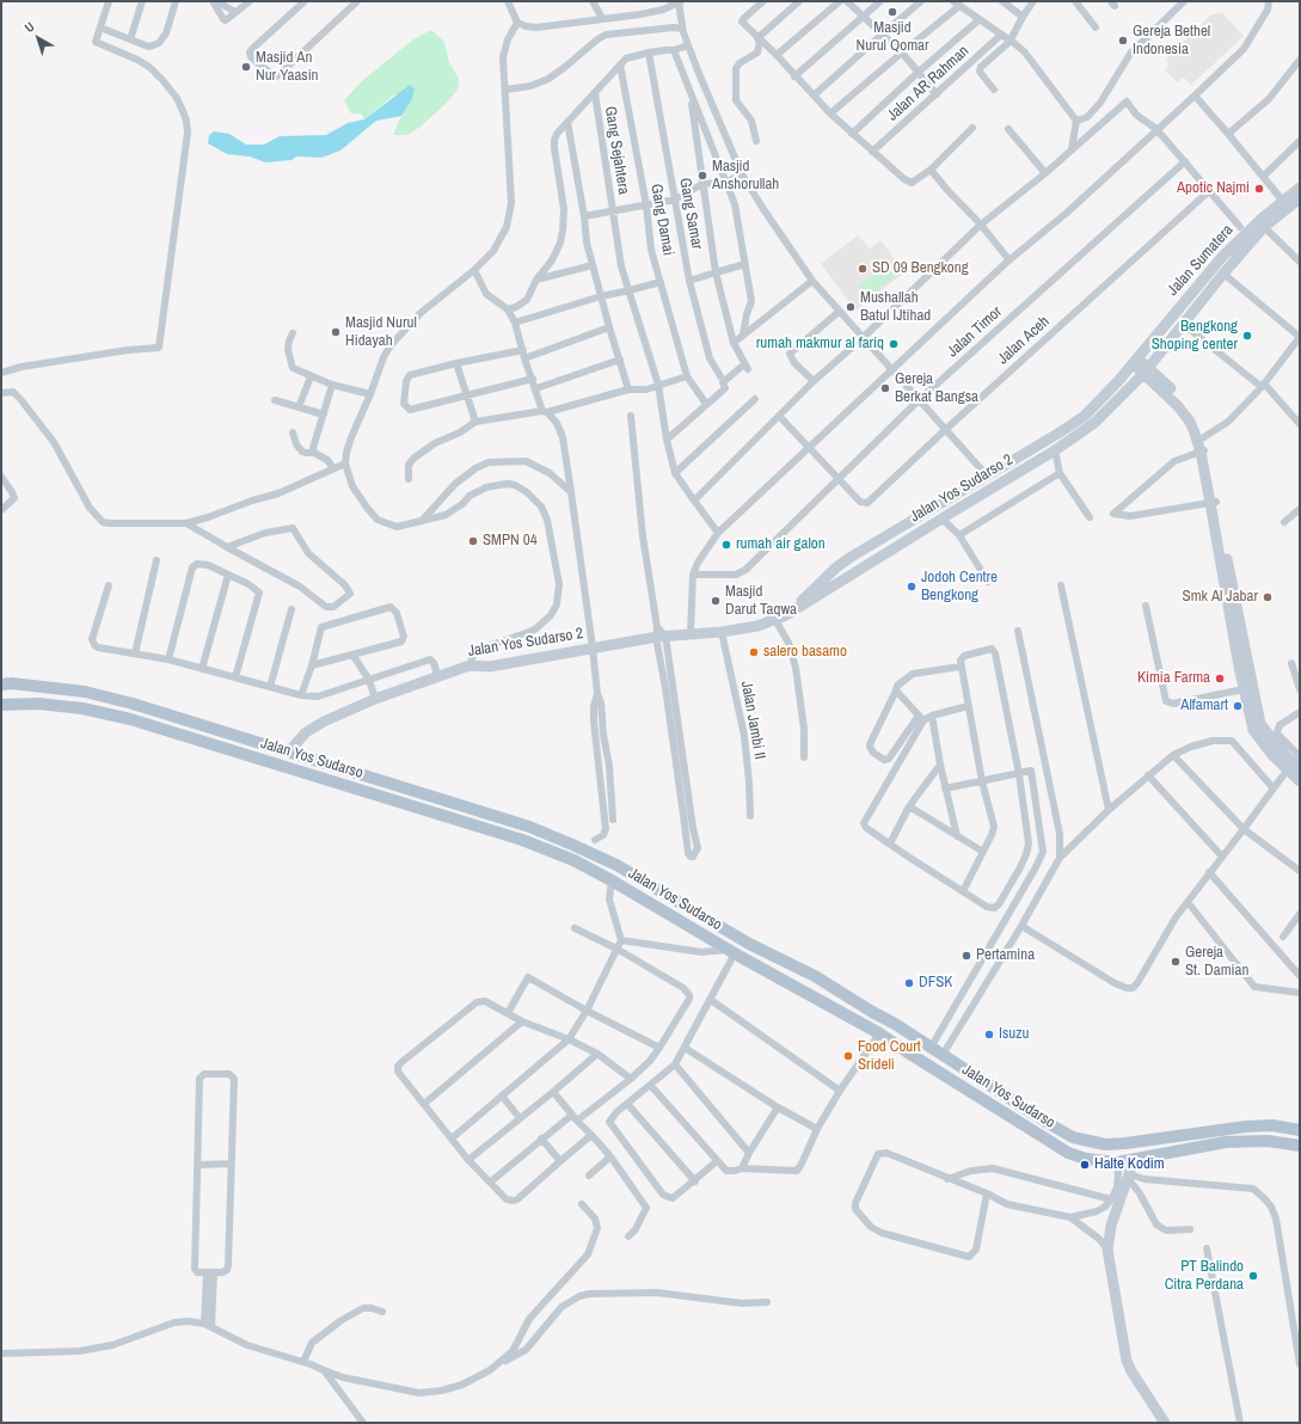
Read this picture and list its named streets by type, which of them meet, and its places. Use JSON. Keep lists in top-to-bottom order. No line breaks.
{"streets":{"main road":["Jalan Sumatera","Jalan Yos Sudarso 2","Jalan Yos Sudarso"],"street":["Jalan AR Rahman","Gang Sejahtera","Gang Samar","Gang Damai","Jalan Timor","Jalan Aceh","Jalan Jambi II"]},"crossings":[["Jalan Sumatera","Jalan Yos Sudarso 2"],["Jalan Timor","Jalan Aceh"],["Jalan Yos Sudarso 2","Jalan Jambi II"],["Jalan Yos Sudarso 2","Jalan Yos Sudarso"]],"places":["Masjid Nurul Qomar","Gereja Bethel Indonesia","Masjid An Nur Yaasin","Masjid Anshorullah","Apotic Najmi","SD 09 Bengkong","Mushallah Batul IJtihad","Masjid Nurul Hidayah","Bengkong Shoping center","rumah makmur al fariq","Gereja Berkat Bangsa","SMPN 04","rumah air galon","Jodoh Centre Bengkong","Smk Al Jabar","Masjid Darut Taqwa","salero basamo","Kimia Farma","Alfamart","Pertamina","Gereja St. Damian","DFSK","Isuzu","Food Court Srideli","Halte Kodim","PT Balindo Citra Perdana"],"north":"top left"}
